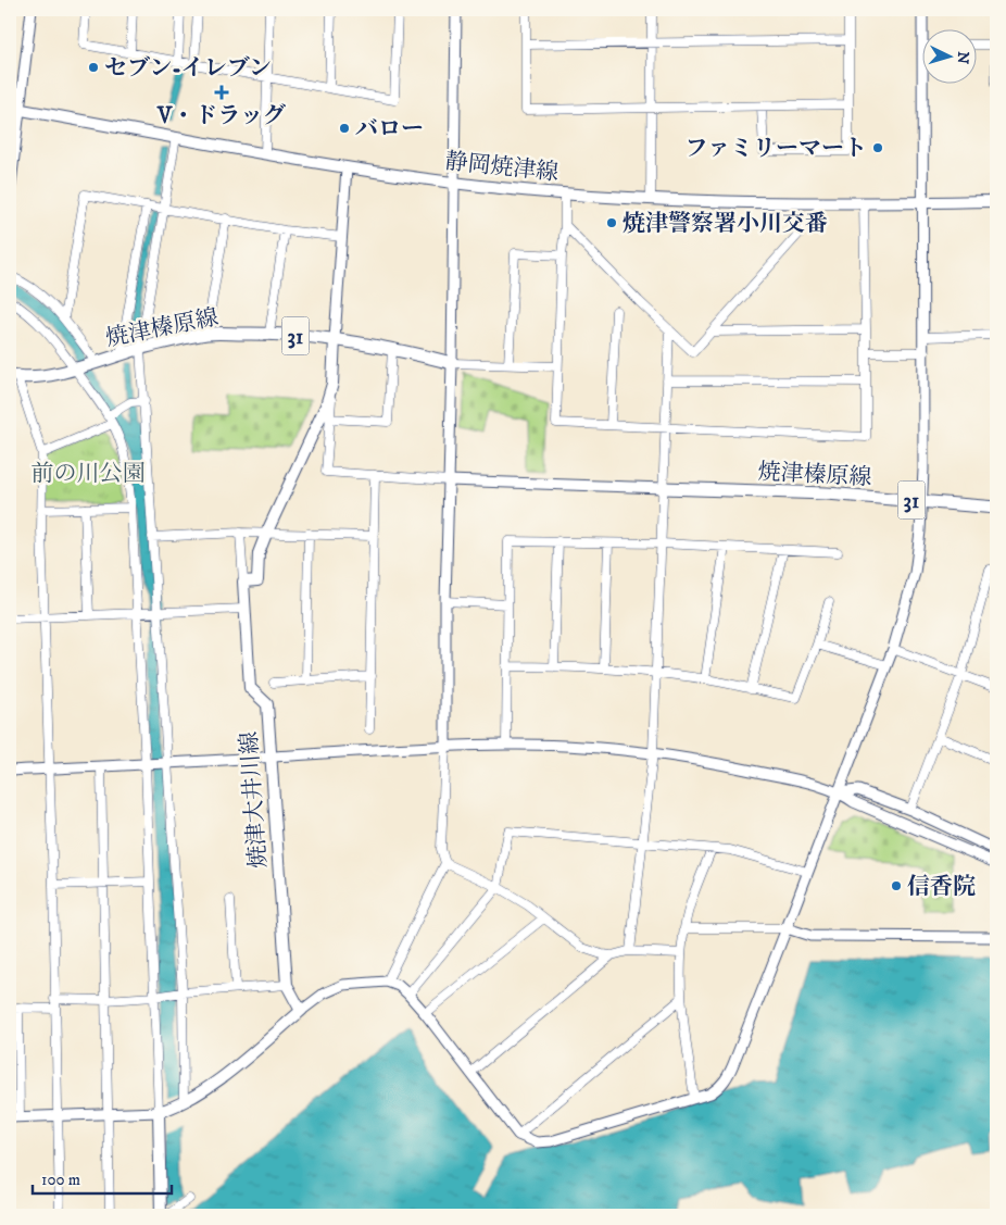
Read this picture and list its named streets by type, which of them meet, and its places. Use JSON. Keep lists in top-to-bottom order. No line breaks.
{"streets":{"main road":["静岡焼津線","焼津榛原線","31","焼津大井川線"]},"parks":["前の川公園"],"places":{"other":["セブン-イレブン","バロー","ファミリーマート","焼津警察署小川交番","信香院"],"health":["V・ドラッグ"]},"scale_bar":"100 m","north":"right"}
